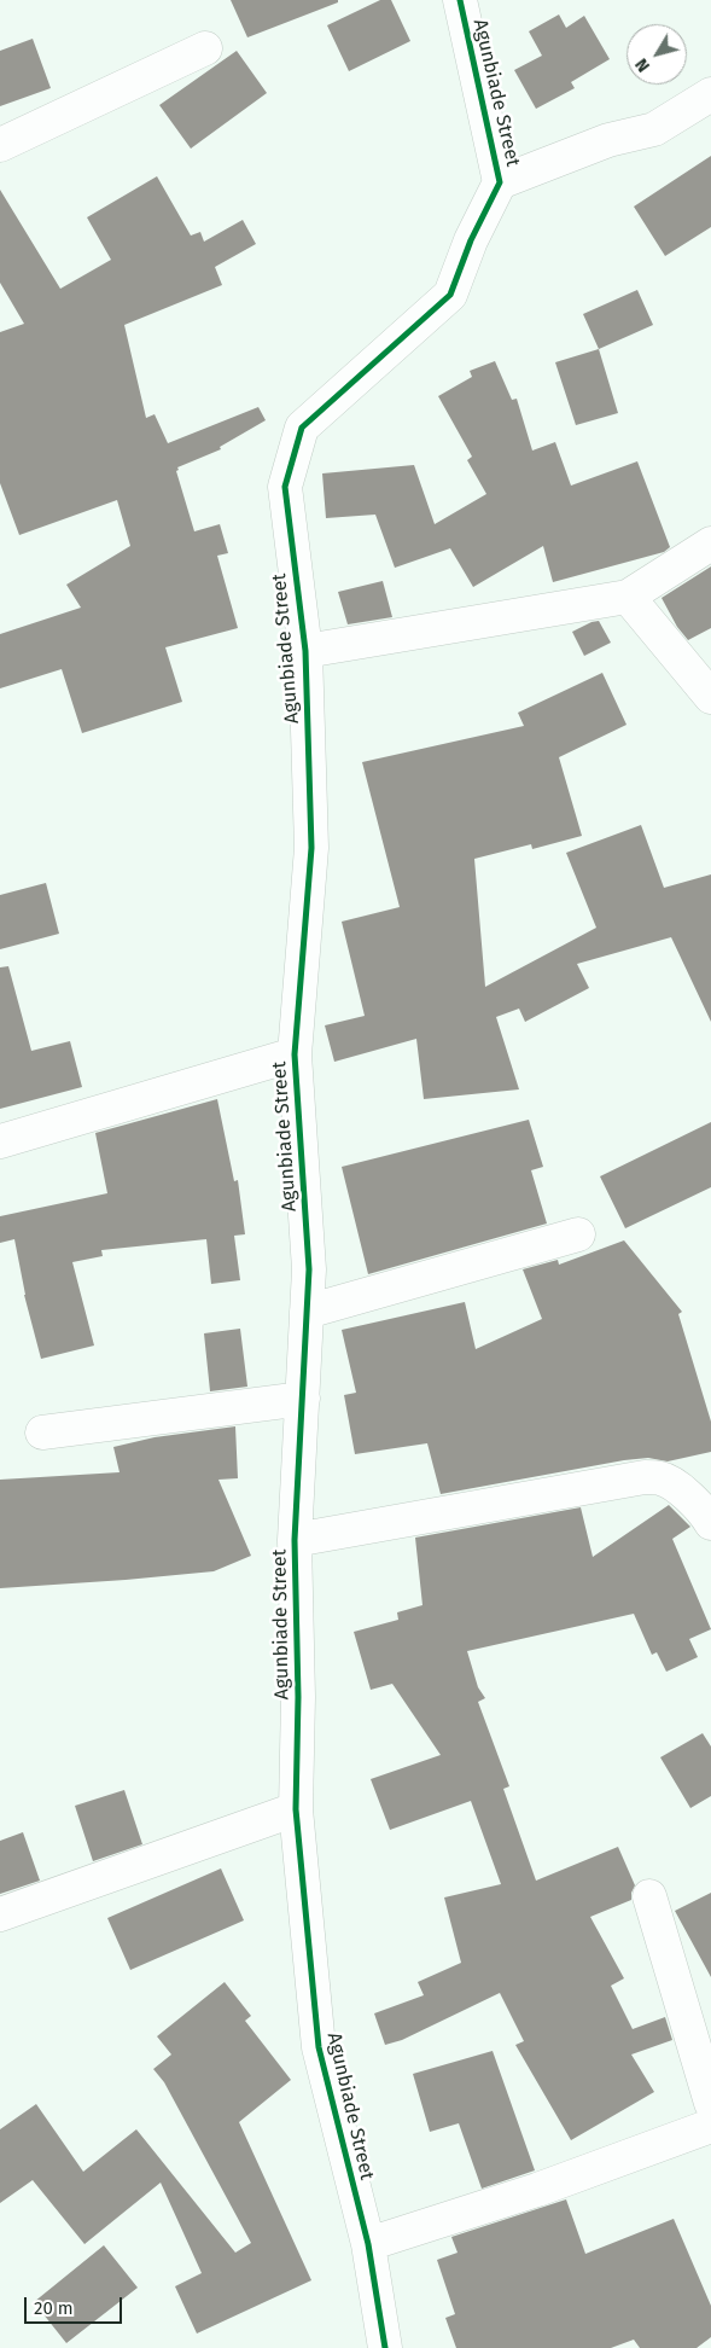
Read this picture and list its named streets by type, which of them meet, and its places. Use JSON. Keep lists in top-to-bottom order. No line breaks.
{"streets":{"street":["Agunbiade Street"]},"scale_bar":"20 m","north":"bottom left"}
